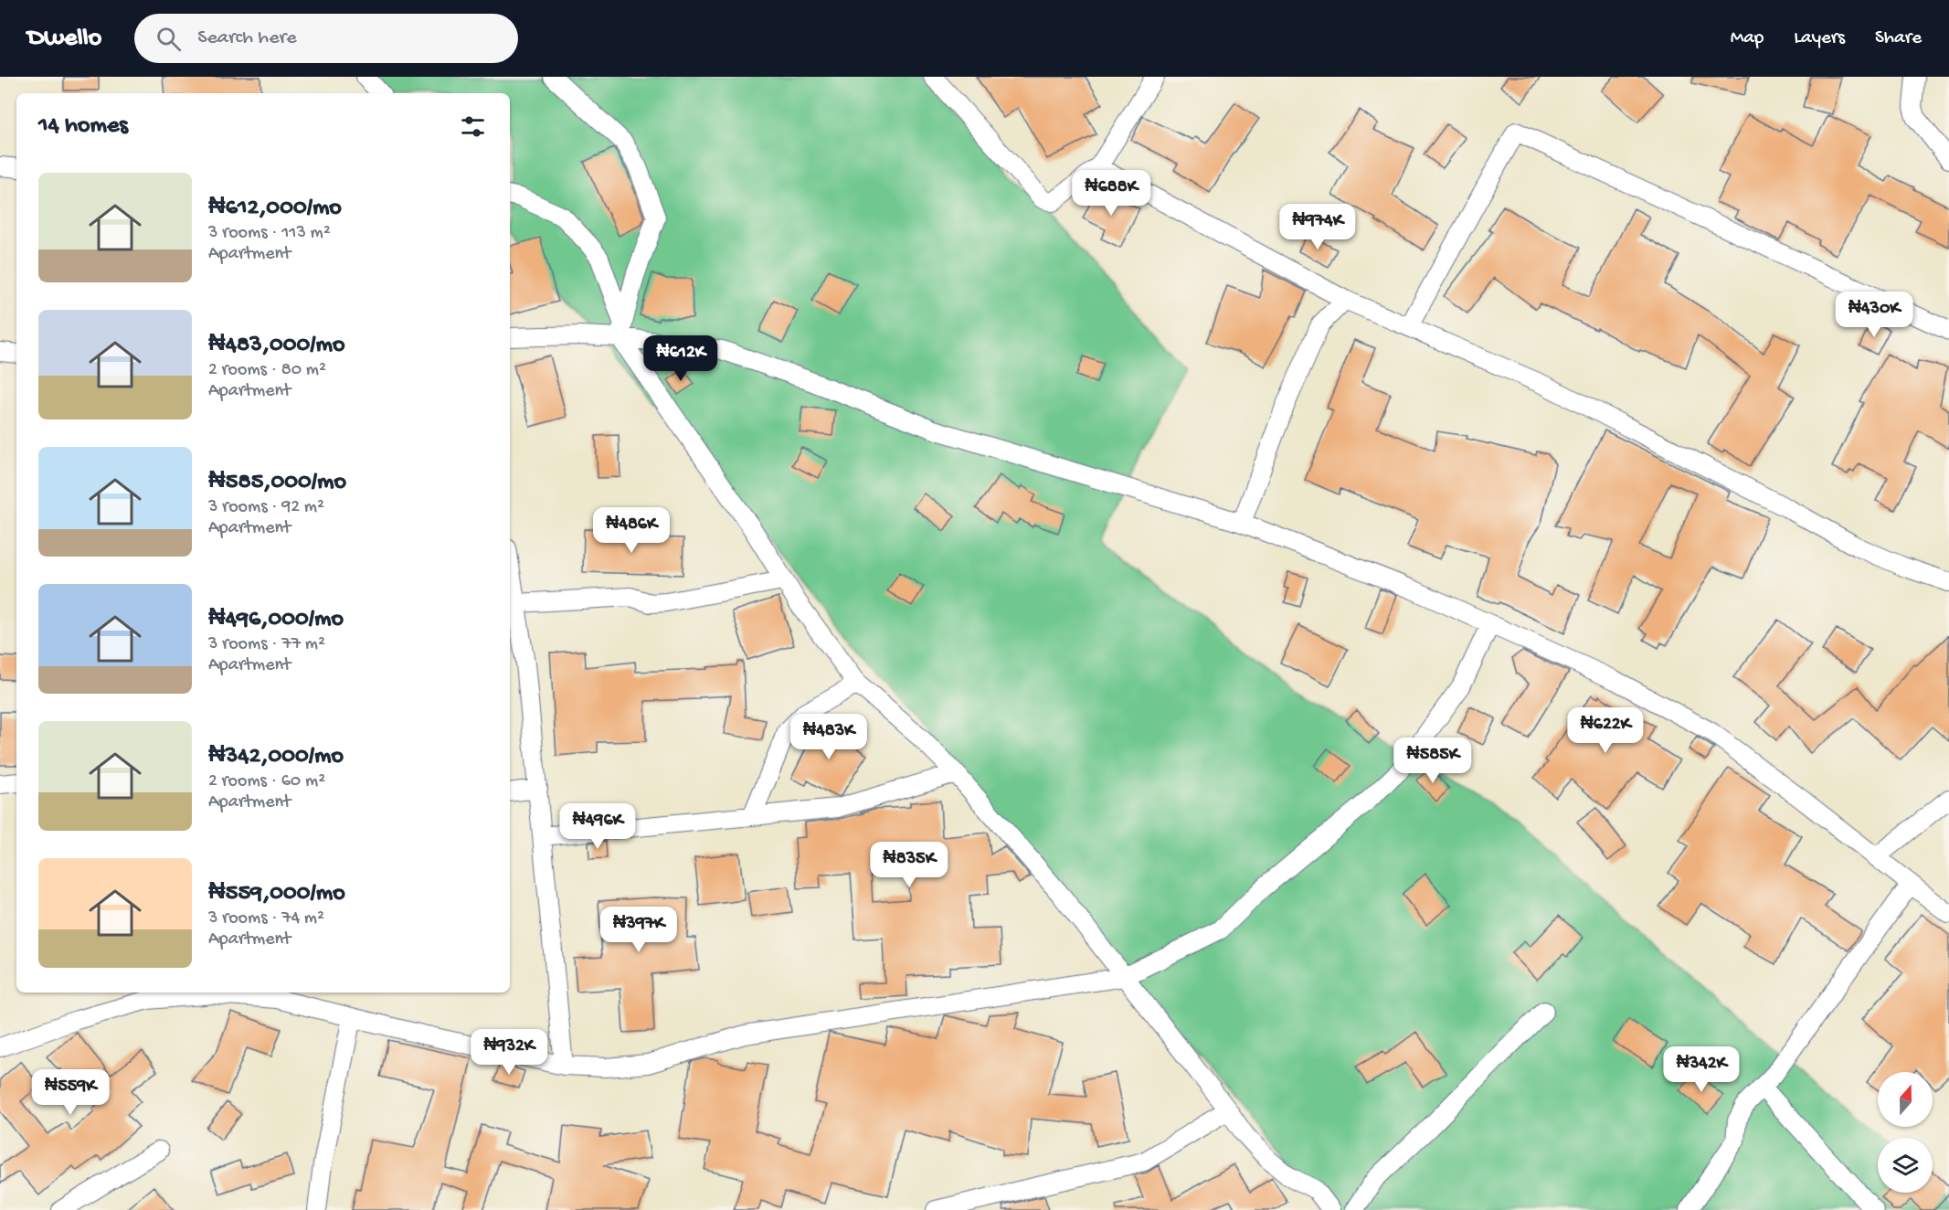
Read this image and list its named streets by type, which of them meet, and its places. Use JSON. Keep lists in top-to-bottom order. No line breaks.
{"north":"top","page":{"header":"Dwello","search":"Search here","nav":["Map","Layers","Share"],"heading":"14 homes","list":[{"name":"₦612,000/mo","note":"3 rooms · 113 m² · Apartment"},{"name":"₦483,000/mo","note":"2 rooms · 80 m² · Apartment"},{"name":"₦585,000/mo","note":"3 rooms · 92 m² · Apartment"},{"name":"₦496,000/mo","note":"3 rooms · 77 m² · Apartment"},{"name":"₦342,000/mo","note":"2 rooms · 60 m² · Apartment"},{"name":"₦559,000/mo","note":"3 rooms · 74 m² · Apartment"}],"price":["₦688K","₦974K","₦430K","₦612K","₦486K","₦622K","₦483K","₦585K","₦496K","₦835K","₦397K","₦932K","₦342K","₦559K"]}}
